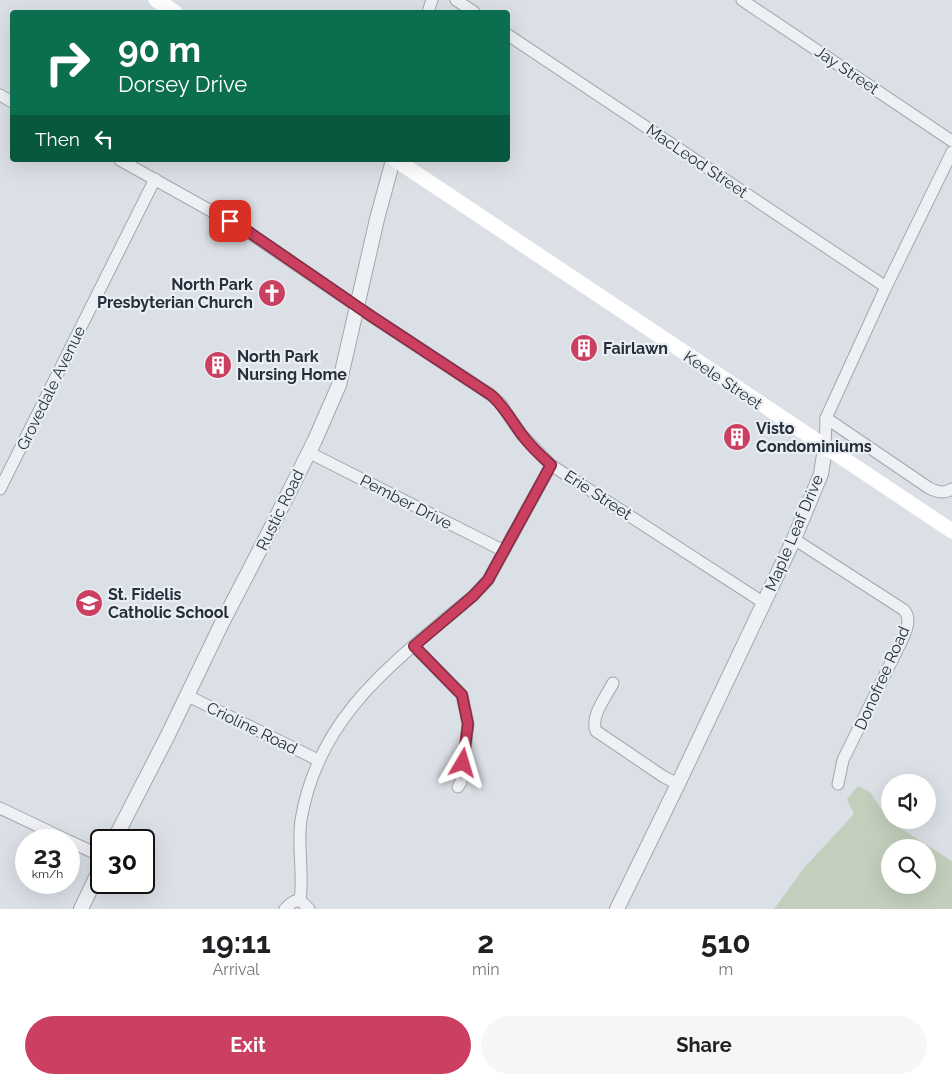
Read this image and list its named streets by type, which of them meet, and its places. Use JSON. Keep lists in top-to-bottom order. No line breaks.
{"streets":{"main road":["Keele Street"],"street":["Jay Street","MacLeod Street","Grovedale Avenue","Erie Street","Pember Drive","Rustic Road","Maple Leaf Drive","Donofree Road","Crioline Road"]},"crossings":[["MacLeod Street","Maple Leaf Drive"],["Keele Street","Maple Leaf Drive"],["Grovedale Avenue","Erie Street"],["Erie Street","Rustic Road"],["Erie Street","Maple Leaf Drive"],["Pember Drive","Rustic Road"],["Rustic Road","Crioline Road"],["Maple Leaf Drive","Donofree Road"]],"places":{"church":["North Park Presbyterian Church"],"building":["Fairlawn","North Park Nursing Home","Visto Condominiums"],"school or university":["St. Fidelis Catholic School"]},"page":{"turn":["90 m","Dorsey Drive"],"then":"Then","speed":"23 km/h","limit":"30","eta":["19:11","Arrival","2","min","510","m"],"buttons":["Exit","Share"]}}
